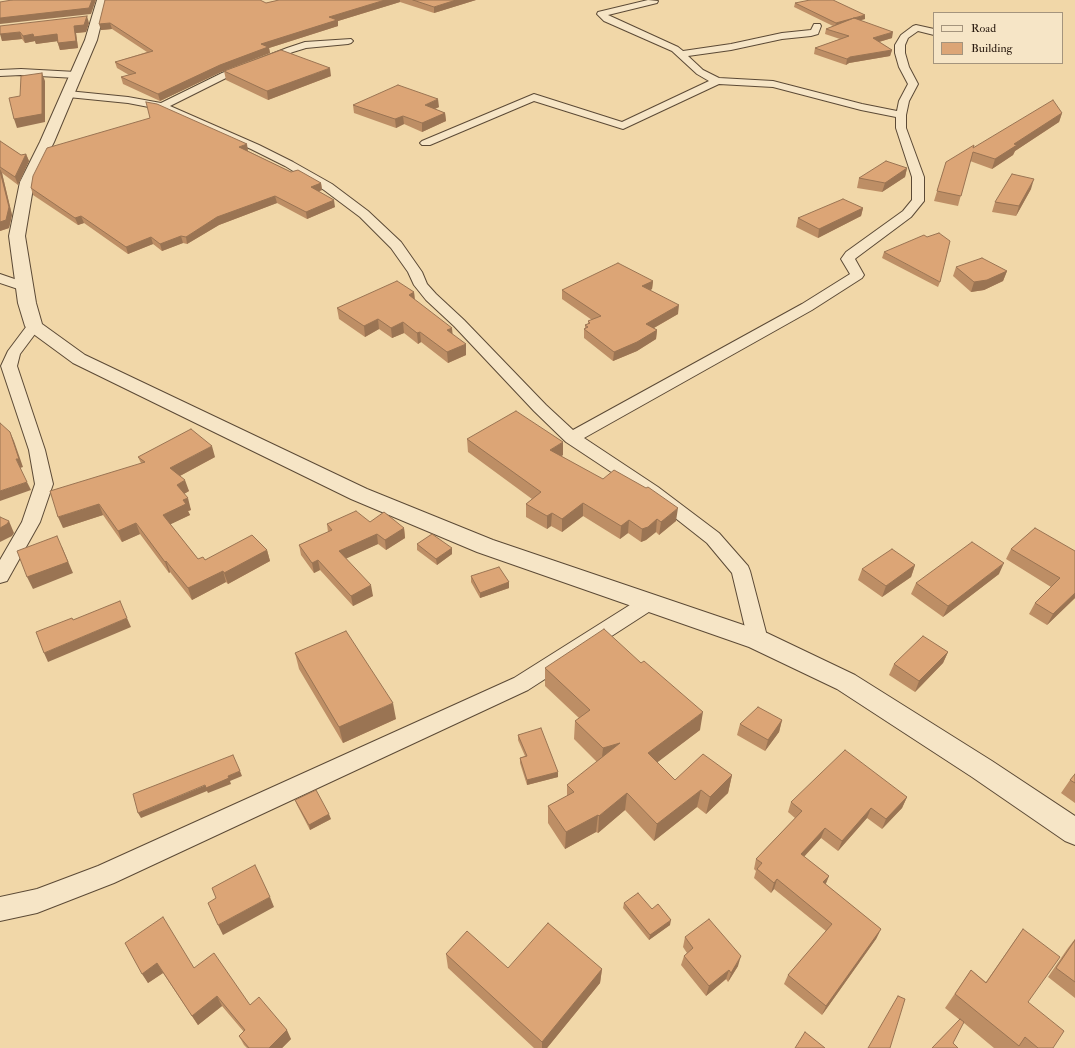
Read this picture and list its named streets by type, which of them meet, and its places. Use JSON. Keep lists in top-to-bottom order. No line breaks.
{"legend":["Road","Building"]}
